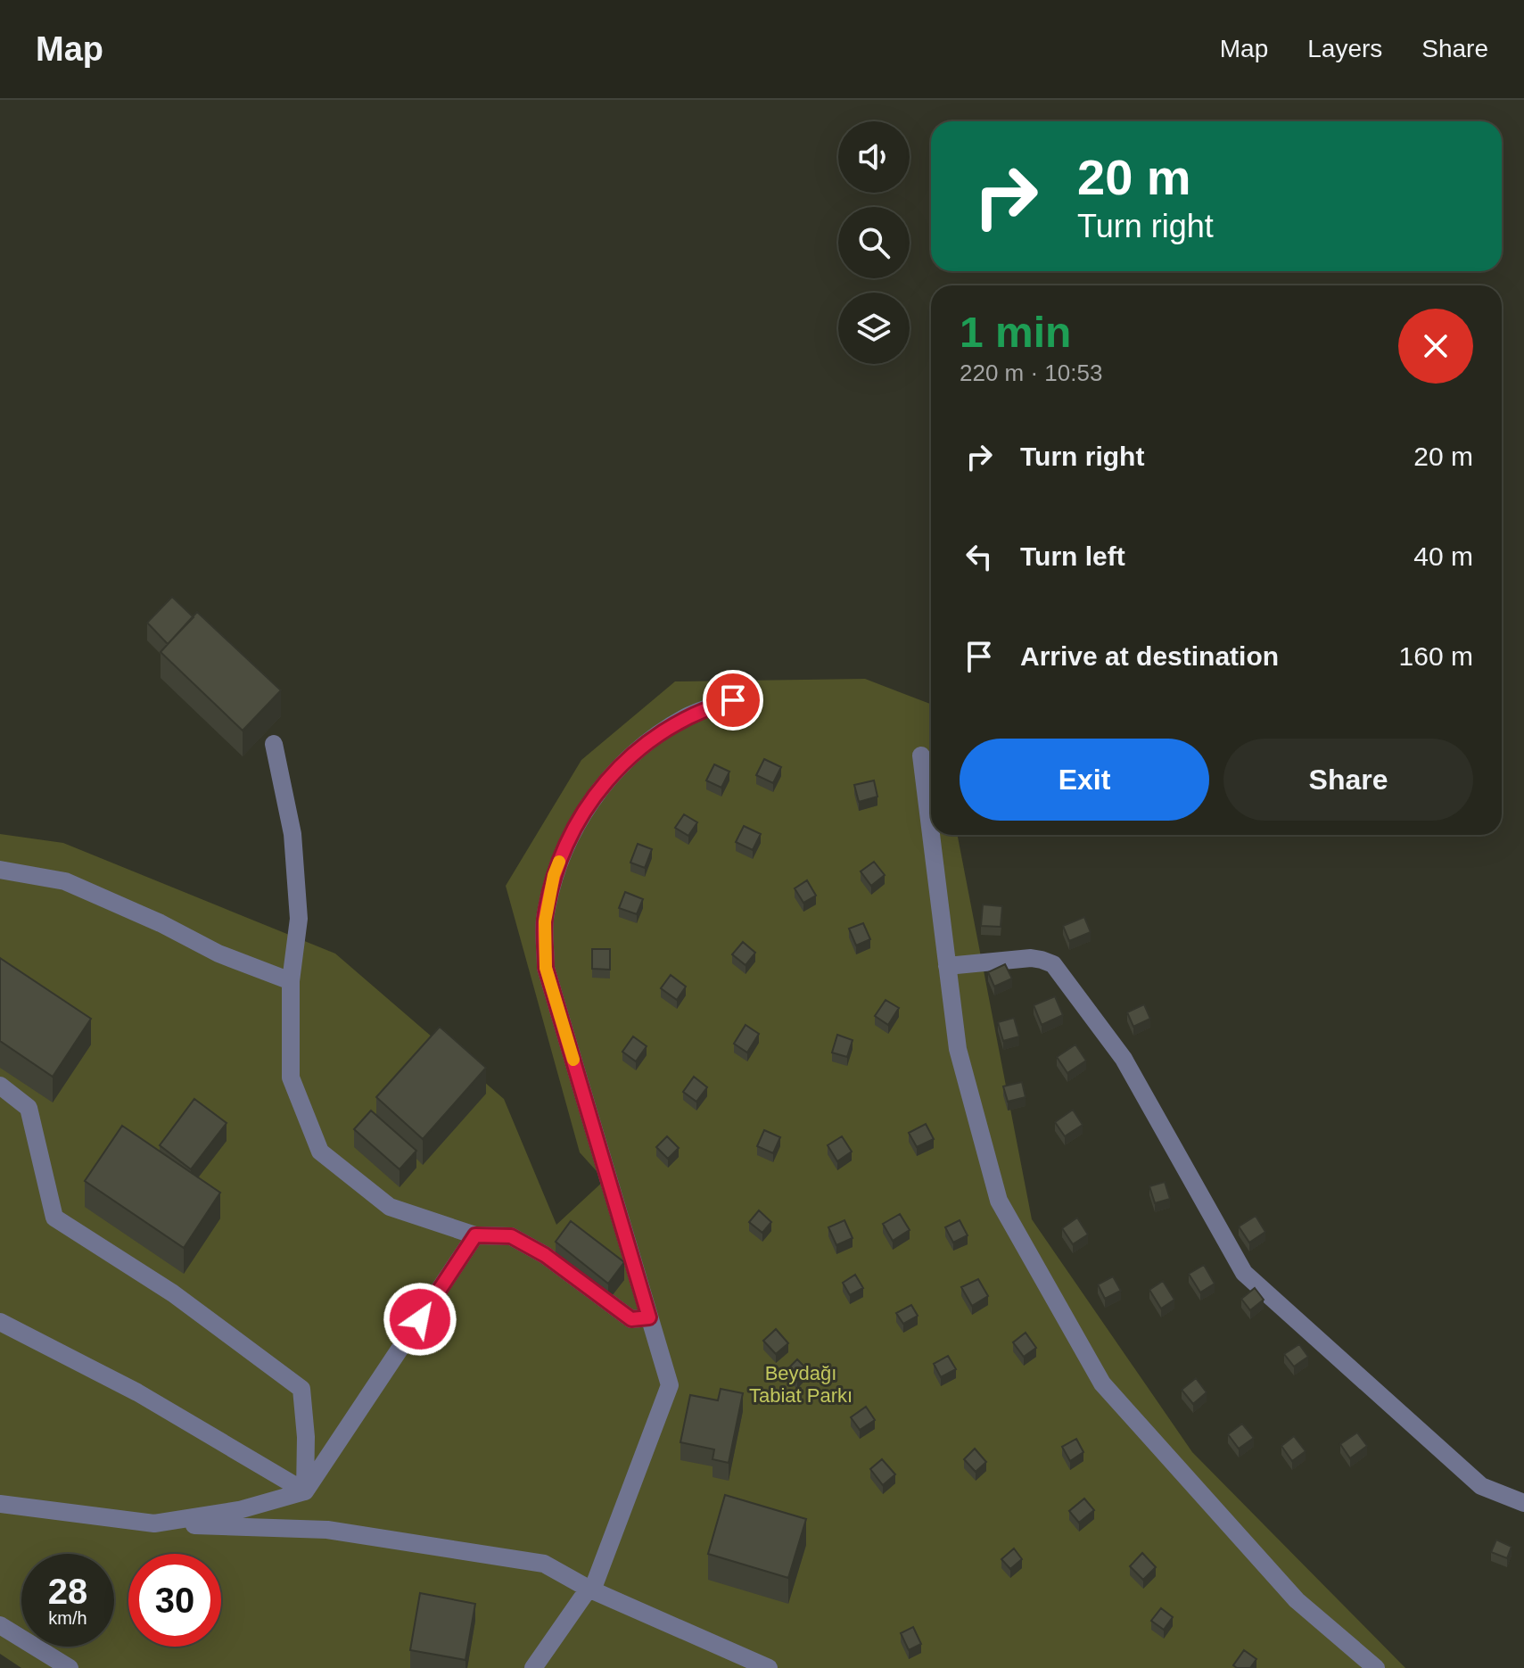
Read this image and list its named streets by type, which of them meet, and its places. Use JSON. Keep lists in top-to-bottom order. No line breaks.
{"parks":["Beydağı Tabiat Parkı"],"page":{"header":"Map","nav":["Map","Layers","Share"],"turn":["20 m","Turn right"],"heading":["1 min","220 m · 10:53"],"list":[{"name":"Turn right","value":"20 m"},{"name":"Turn left","value":"40 m"},{"name":"Arrive at destination","value":"160 m"}],"buttons":["Exit","Share"],"speed":"28 km/h","limit":"30"}}
